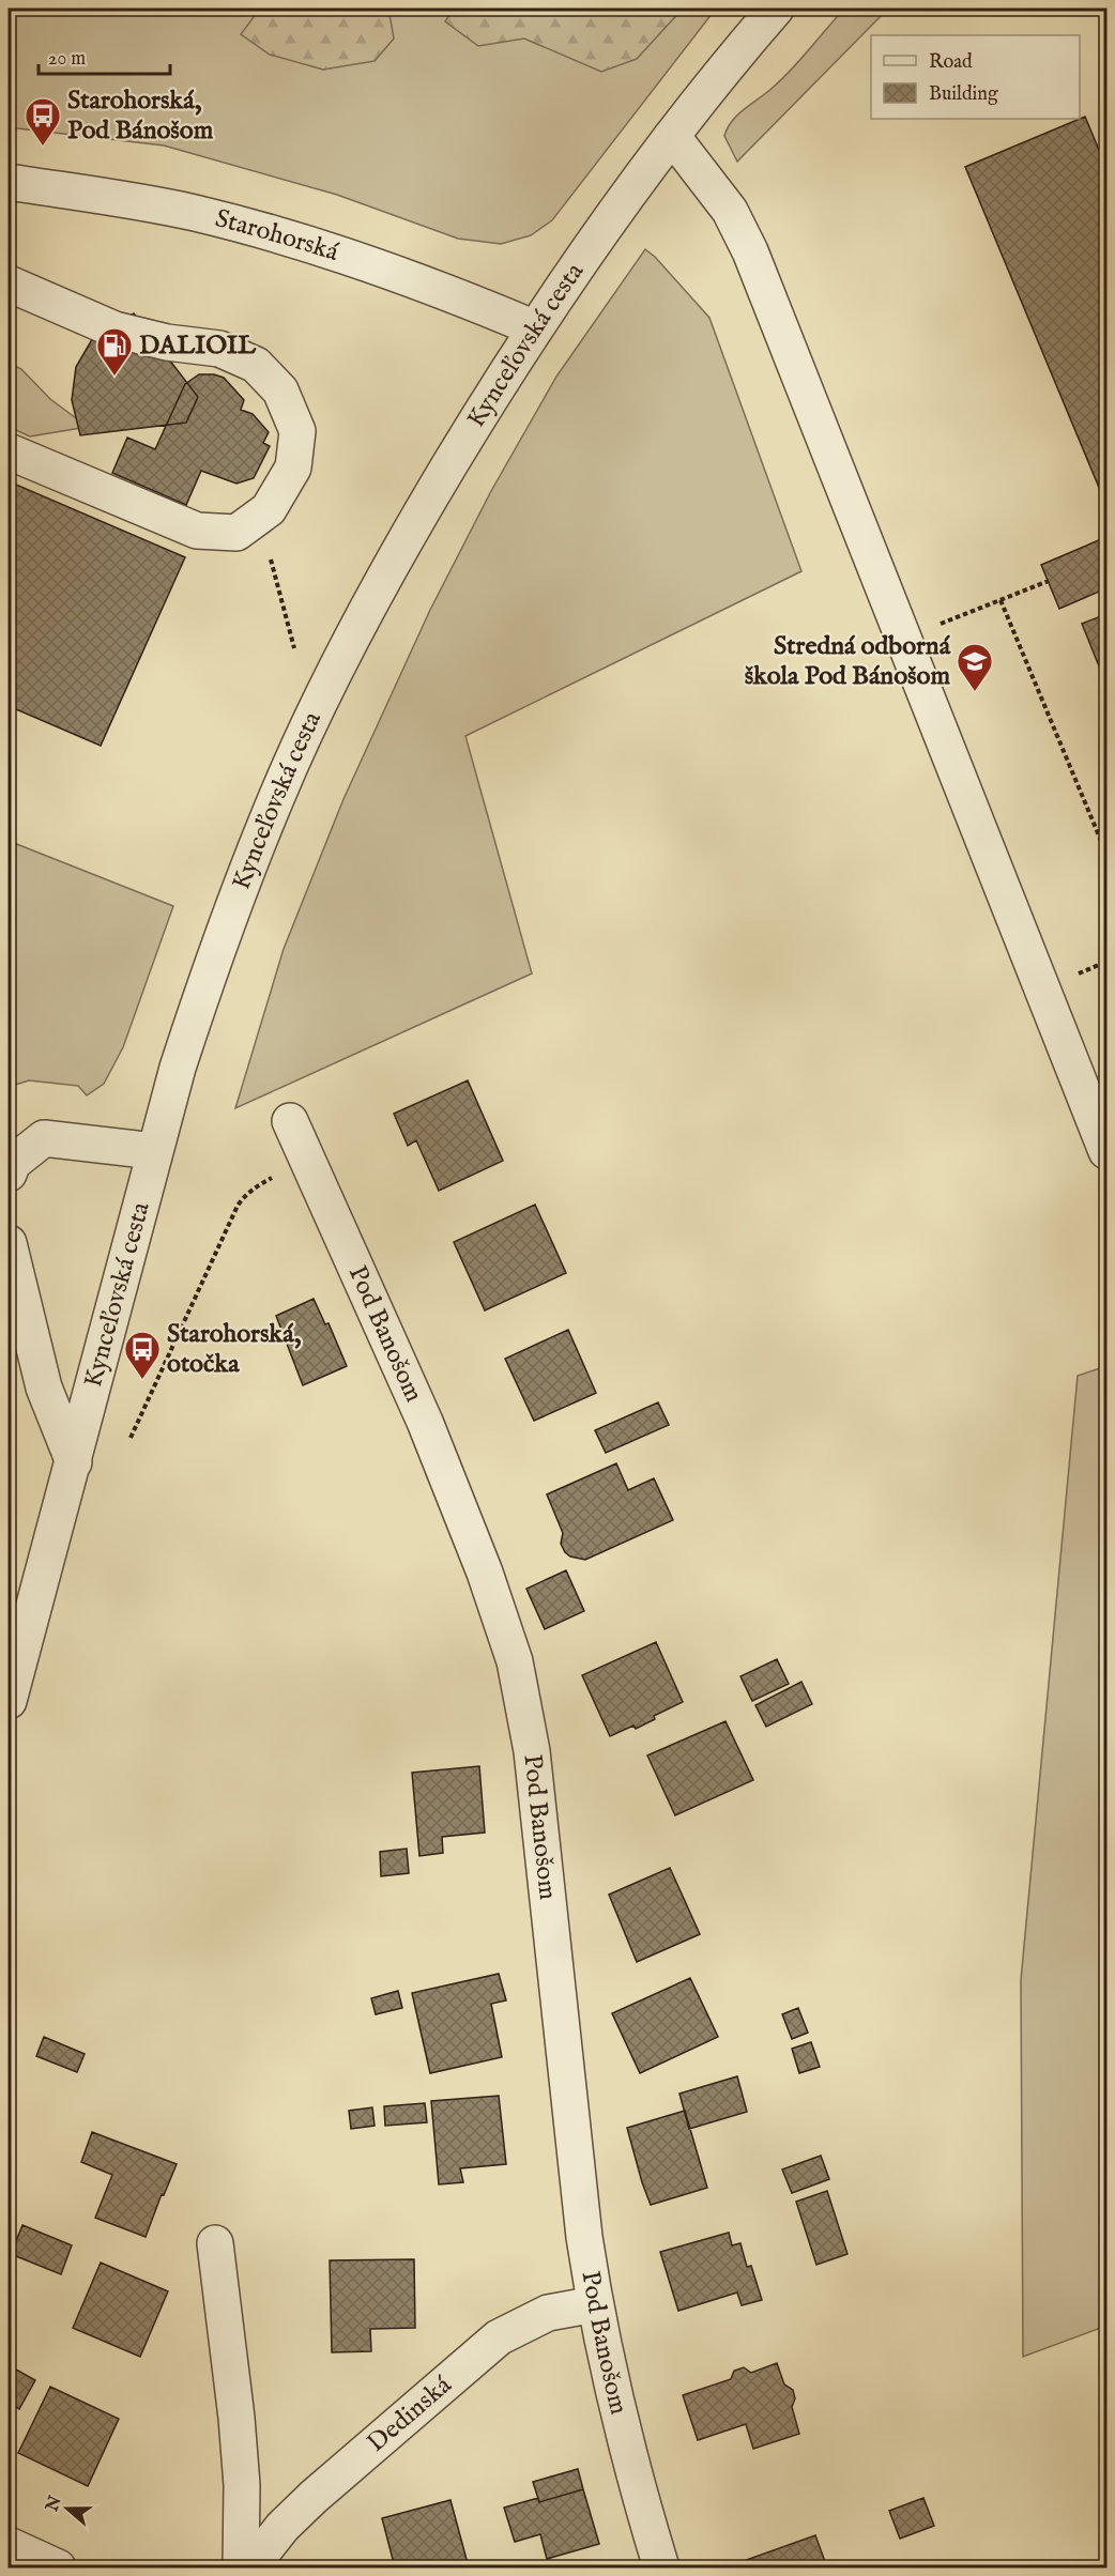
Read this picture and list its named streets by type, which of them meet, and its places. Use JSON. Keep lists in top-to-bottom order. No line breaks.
{"streets":{"street":["Starohorská","Kynceľovská cesta","Pod Banošom","Dedinská"]},"crossings":[["Starohorská","Kynceľovská cesta"],["Pod Banošom","Dedinská"]],"places":{"bus stop":["Starohorská, Pod Bánošom","Starohorská, otočka"],"fuel station":["DALIOIL"],"school or university":["Stredná odborná škola Pod Bánošom"]},"legend":["Road","Building"],"scale_bar":"20 m","north":"left"}
